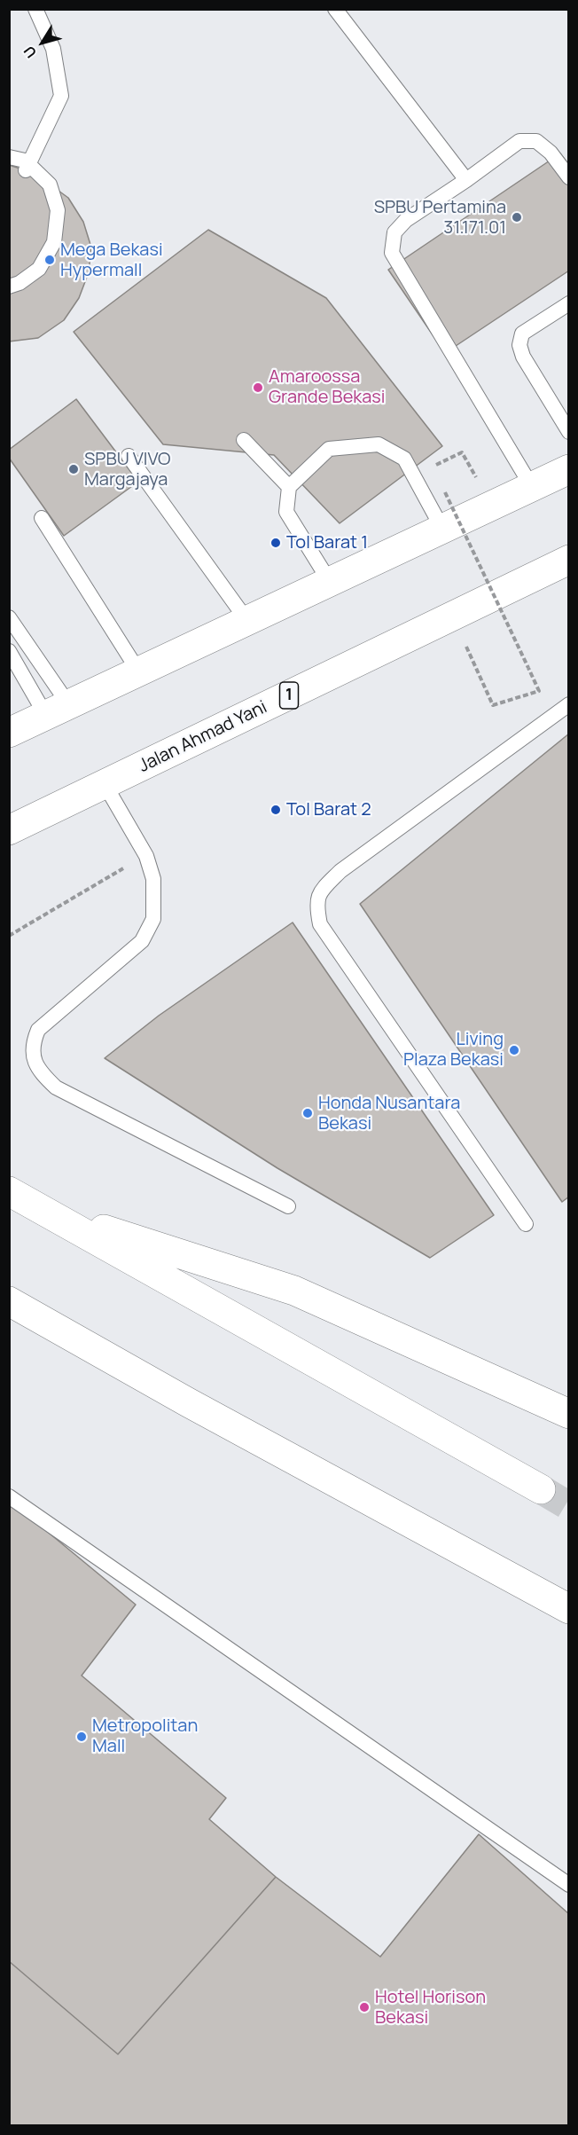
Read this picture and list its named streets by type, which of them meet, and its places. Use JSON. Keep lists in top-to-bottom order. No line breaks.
{"streets":{"highway":["1","Jalan Ahmad Yani"]},"places":["SPBU Pertamina 31.171.01","Mega Bekasi Hypermall","Amaroossa Grande Bekasi","SPBU VIVO Margajaya","Tol Barat 1","Tol Barat 2","Living Plaza Bekasi","Honda Nusantara Bekasi","Metropolitan Mall","Hotel Horison Bekasi"],"north":"bottom left"}
